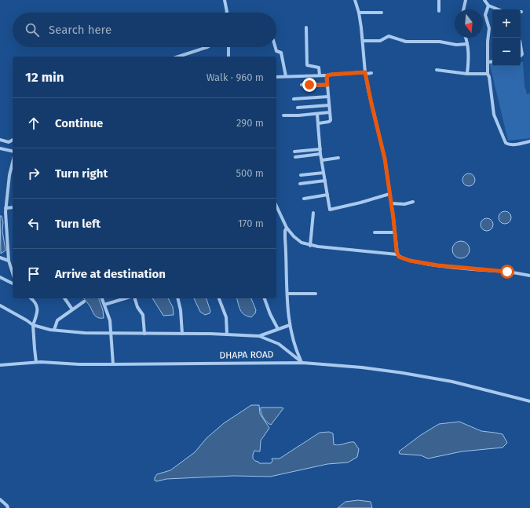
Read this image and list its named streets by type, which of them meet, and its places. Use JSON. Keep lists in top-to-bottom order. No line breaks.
{"streets":{"street":["DHAPA ROAD"]},"north":"bottom","page":{"map_buttons":["+","−"],"search":"Search here","heading":["12 min","Walk · 960 m"],"list":[["Continue","290 m"],["Turn right","500 m"],["Turn left","170 m"],"Arrive at destination"]}}
